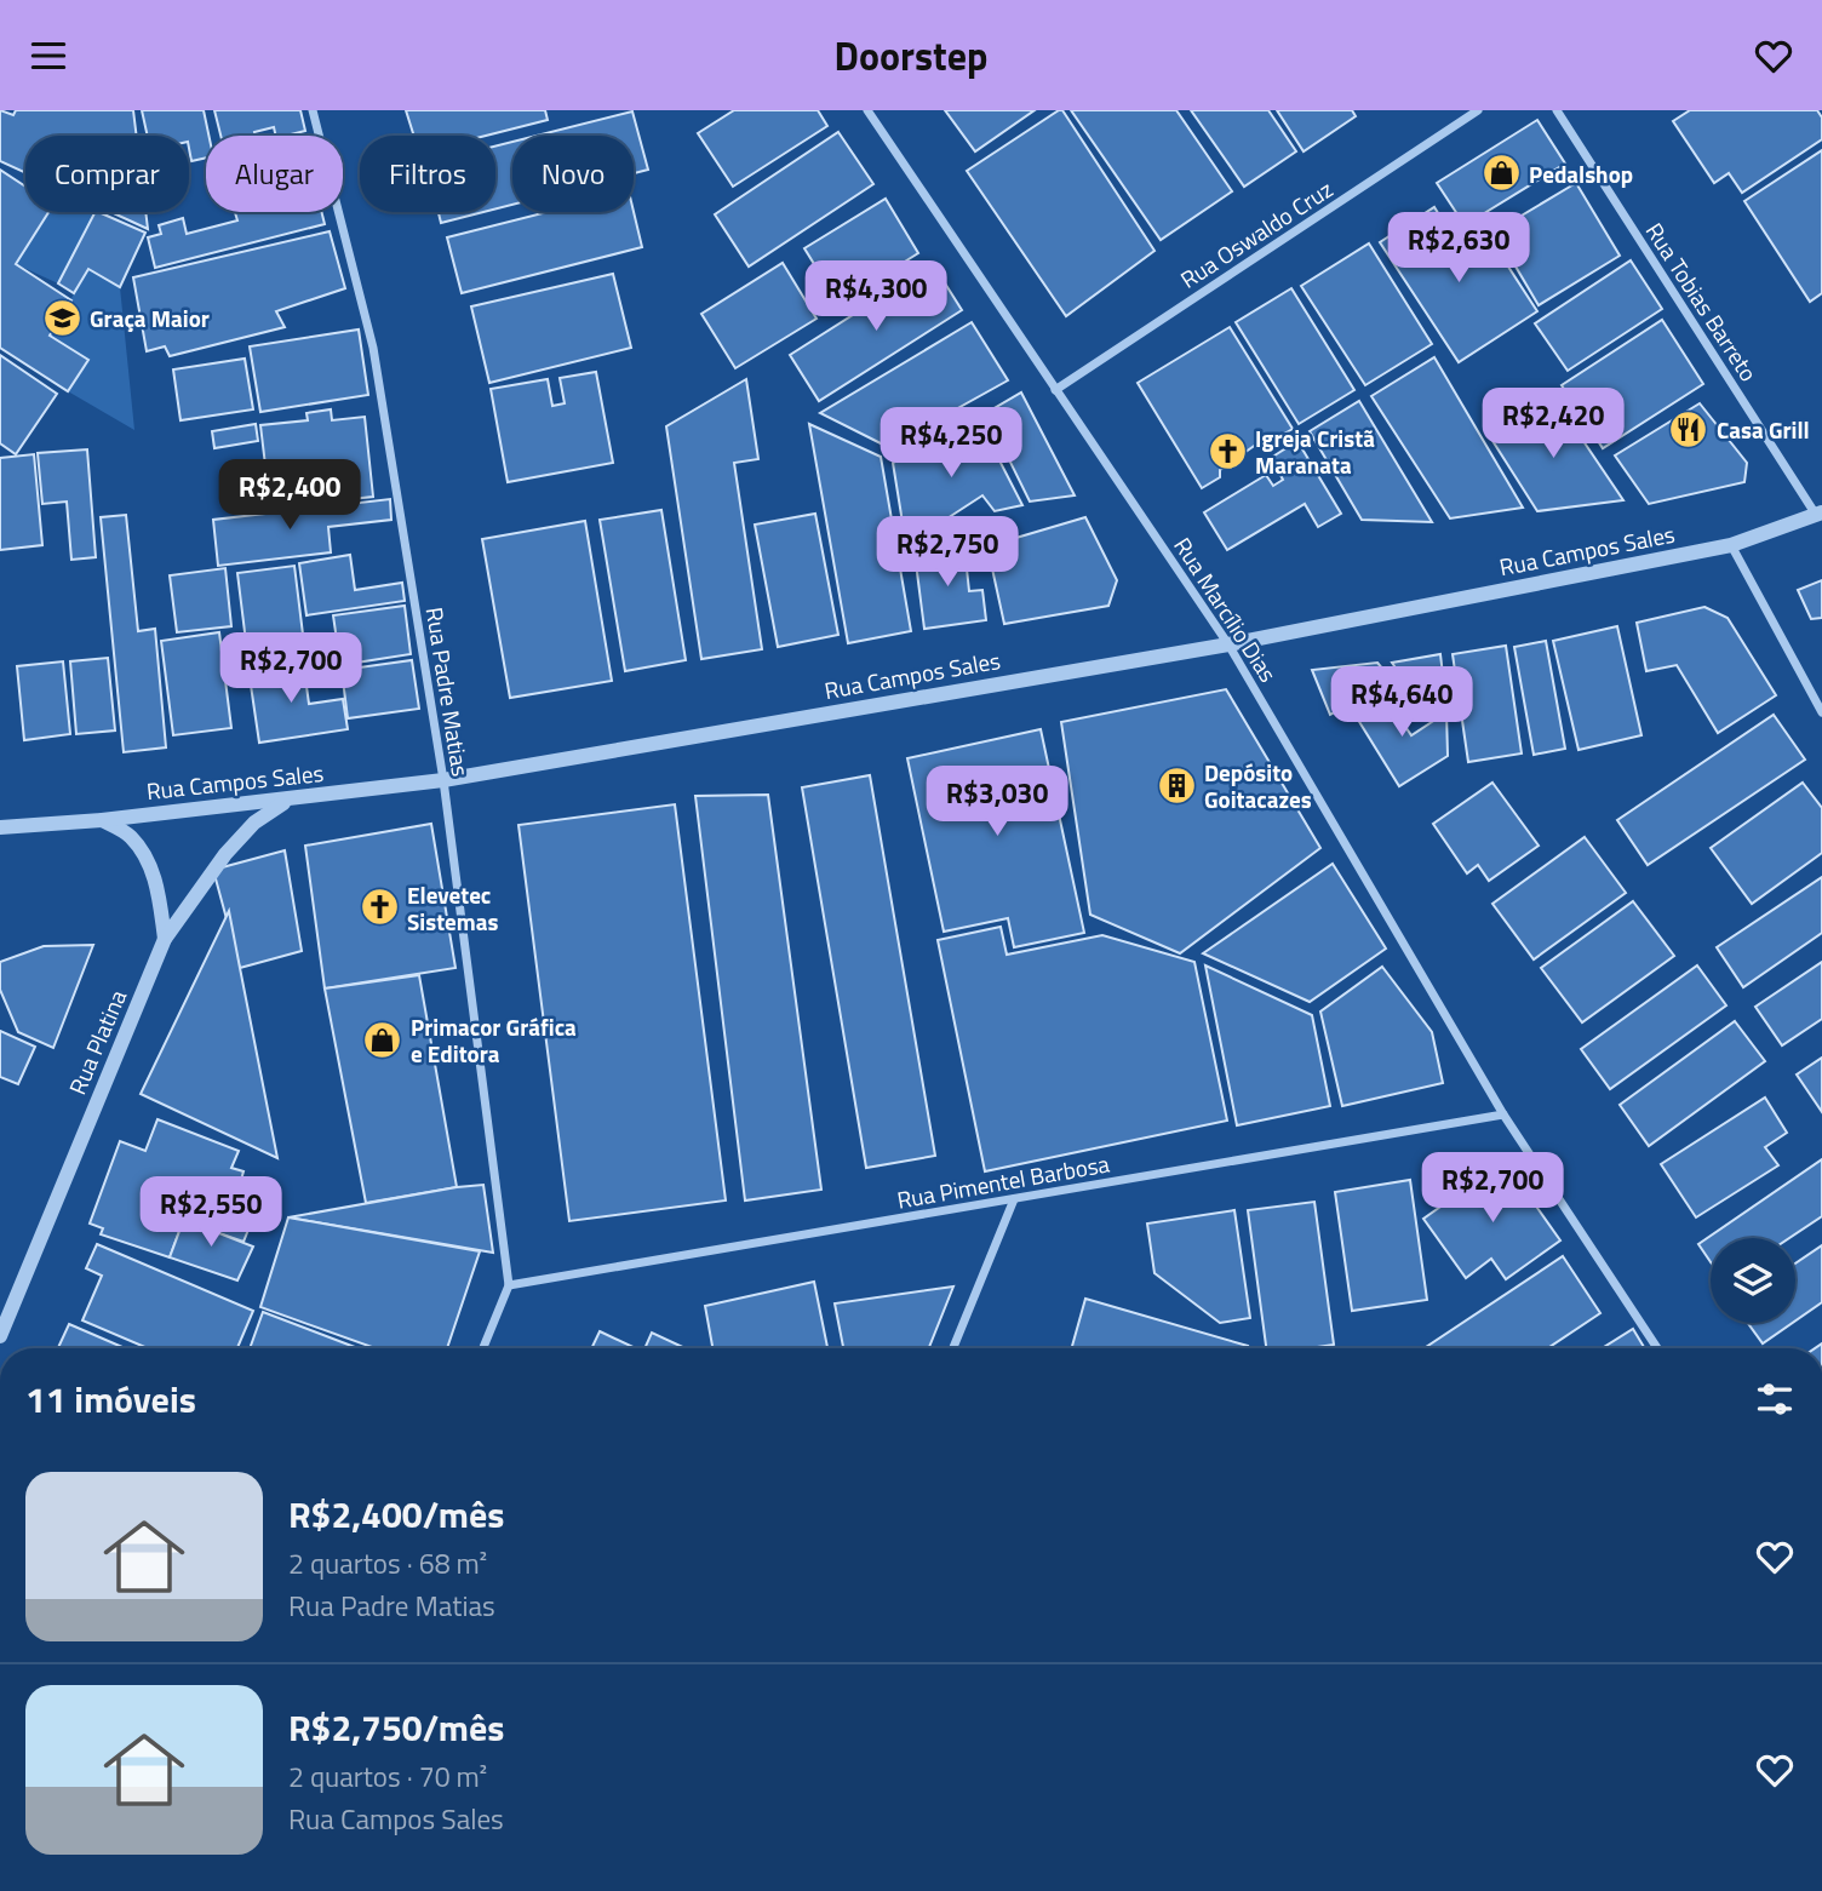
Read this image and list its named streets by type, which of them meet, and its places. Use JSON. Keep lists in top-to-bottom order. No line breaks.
{"streets":{"street":["Rua Oswaldo Cruz","Rua Tobias Barreto","Rua Campos Sales","Rua Marcílio Dias","Rua Padre Matias","Rua Platina","Rua Pimentel Barbosa"]},"crossings":[["Rua Oswaldo Cruz","Rua Marcílio Dias"],["Rua Tobias Barreto","Rua Campos Sales"],["Rua Campos Sales","Rua Marcílio Dias"],["Rua Campos Sales","Rua Padre Matias"],["Rua Campos Sales","Rua Platina"],["Rua Marcílio Dias","Rua Pimentel Barbosa"],["Rua Padre Matias","Rua Pimentel Barbosa"]],"places":{"shop":["Pedalshop","Primacor Gráfica e Editora"],"school or university":["Graça Maior"],"restaurant":["Casa Grill"],"church":["Igreja Cristã Maranata","Elevetec Sistemas"],"building":["Depósito Goitacazes"]},"page":{"header":"Doorstep","chip":["Comprar","Alugar","Filtros","Novo"],"price":["R$2,630","R$4,300","R$2,420","R$4,250","R$2,400","R$2,750","R$2,700","R$4,640","R$3,030","R$2,700","R$2,550"],"heading":"11 imóveis","list":[{"name":"R$2,400/mês","note":"2 quartos · 68 m² · Rua Padre Matias"},{"name":"R$2,750/mês","note":"2 quartos · 70 m² · Rua Campos Sales"}]}}
